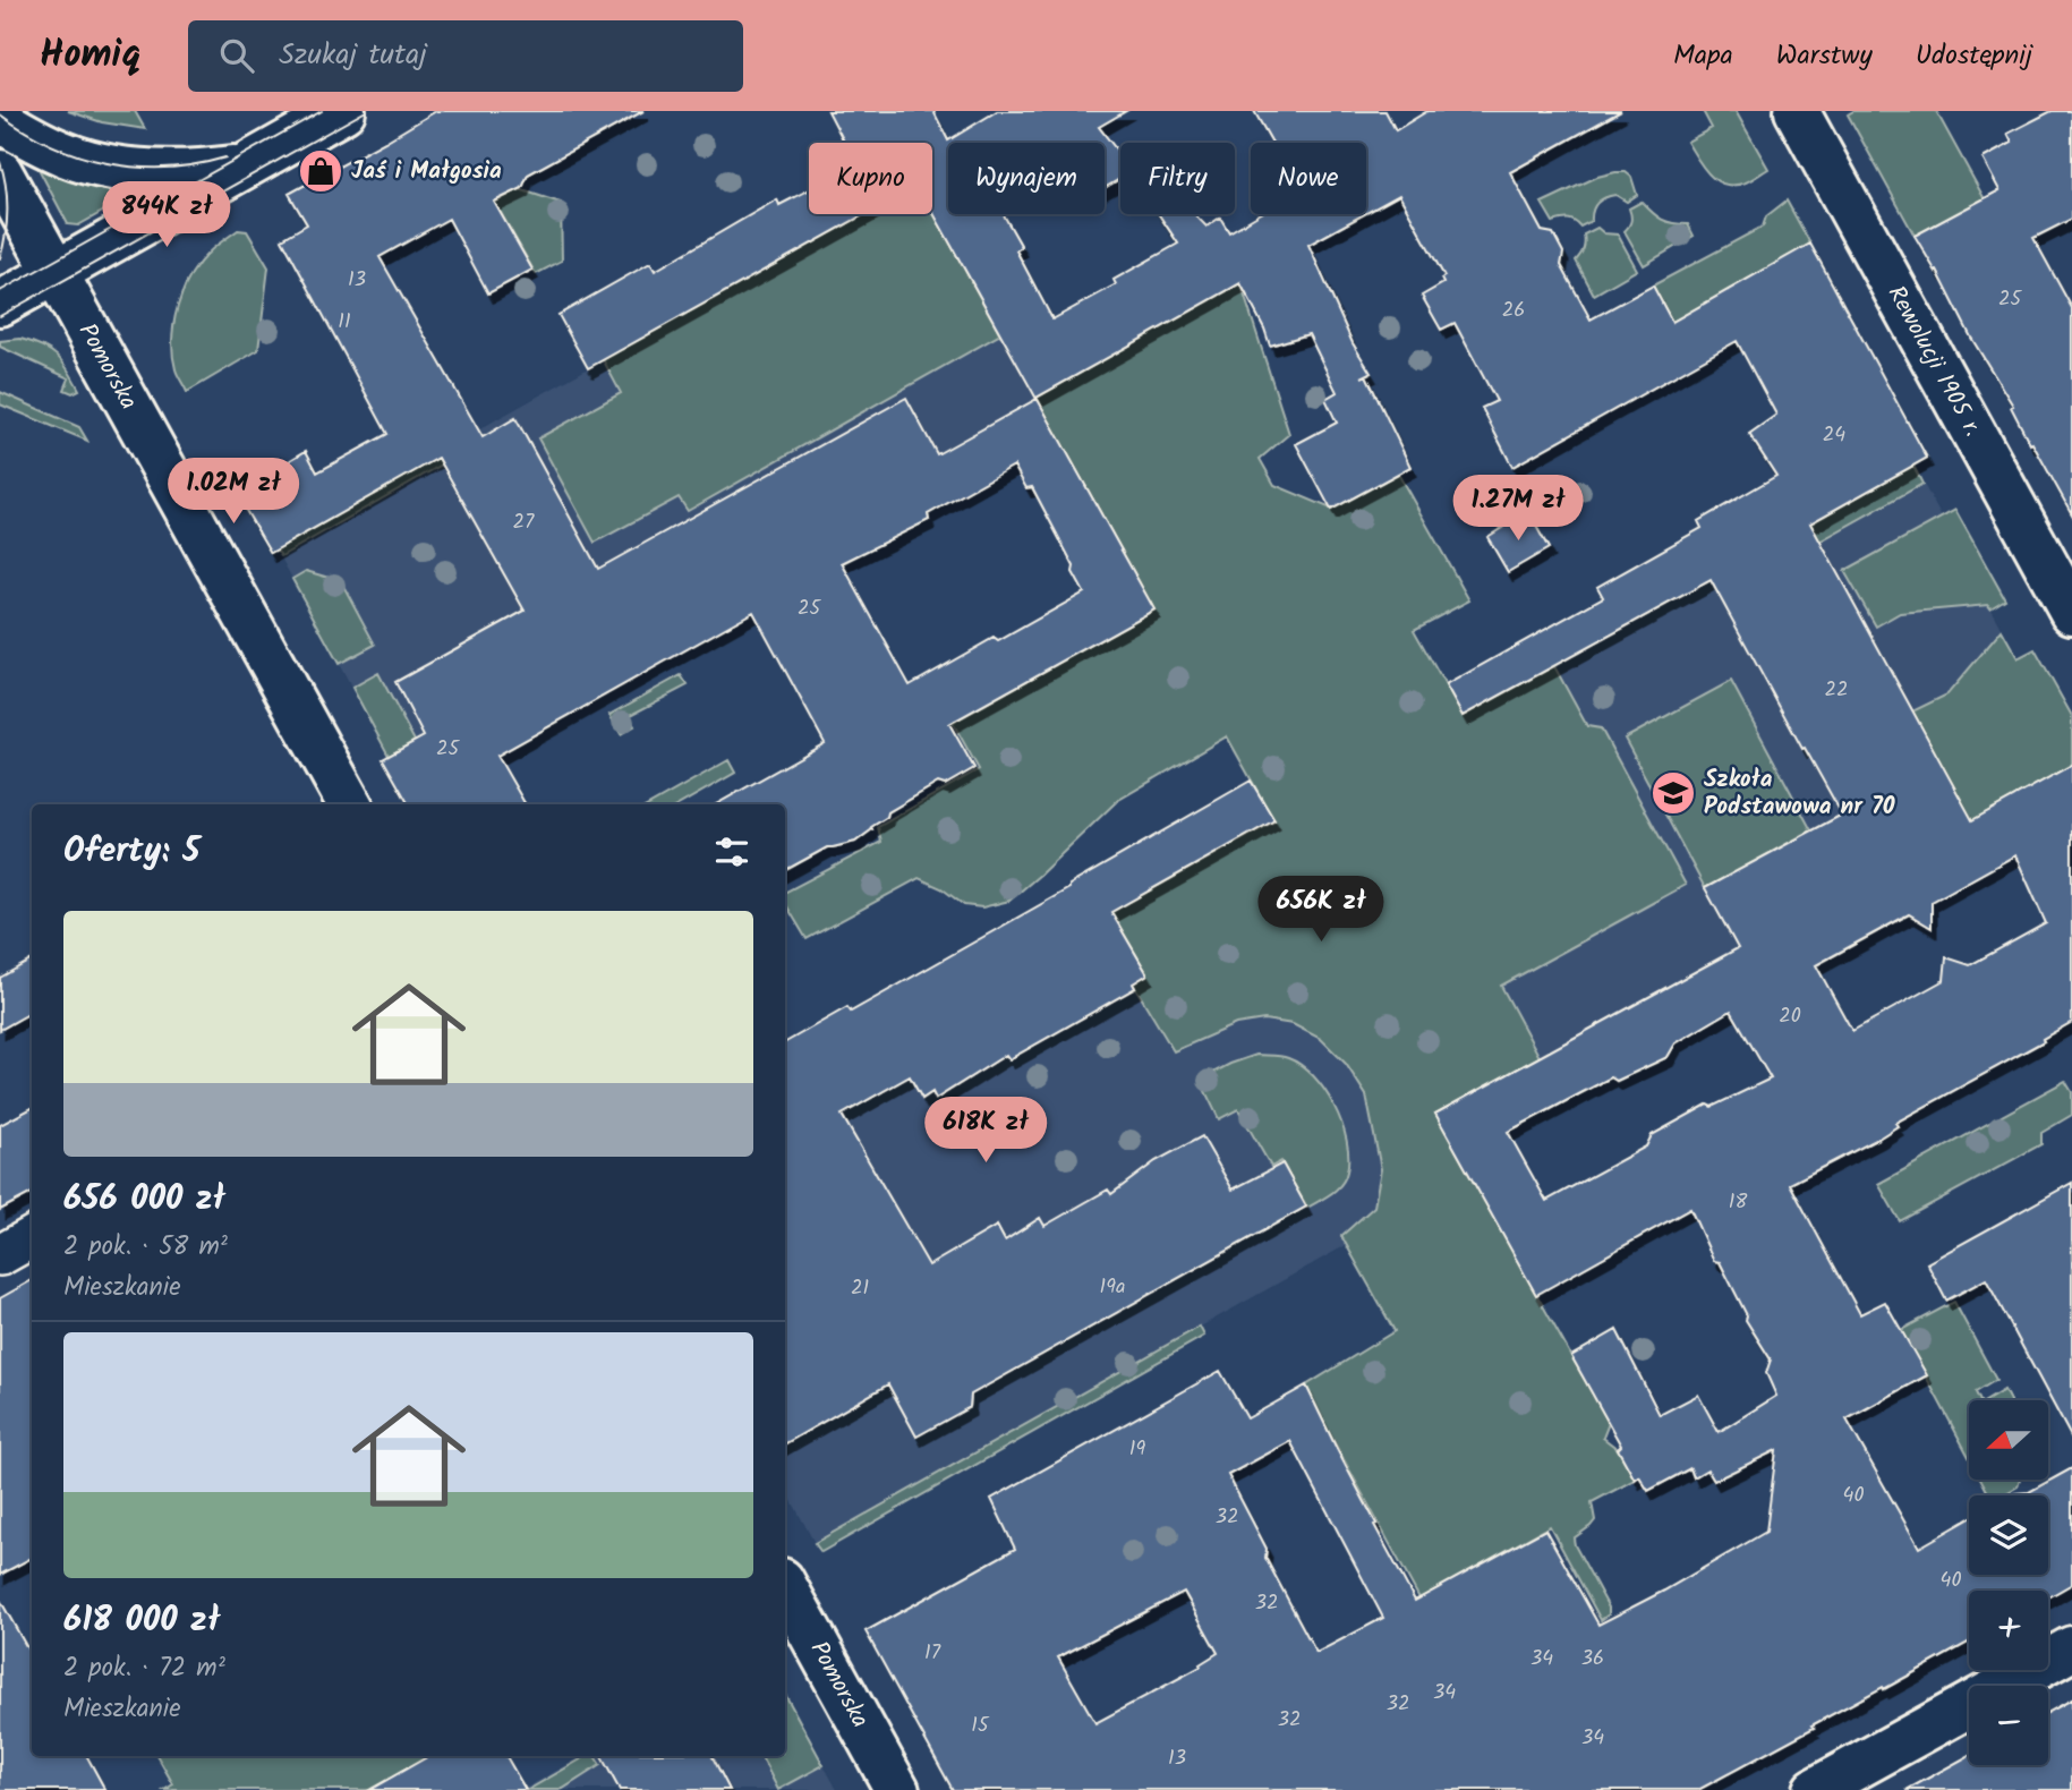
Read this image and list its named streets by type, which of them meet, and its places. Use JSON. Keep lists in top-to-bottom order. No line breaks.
{"streets":{"street":["Rewolucji 1905 r.","Pomorska"]},"places":{"shop":["Jaś i Małgosia"],"school or university":["Szkoła Podstawowa nr 70"]},"house_numbers":["13","25","26","11","24","27","25","22","25","20","18","19a","21","19","40","32","40","32","17","34","36","34","32","32","15","34","13"],"north":"left","page":{"header":"Homiq","search":"Szukaj tutaj","nav":["Mapa","Warstwy","Udostępnij"],"chip":["Kupno","Wynajem","Filtry","Nowe"],"price":["844K zł","1.02M zł","1.27M zł","656K zł","618K zł"],"heading":"Oferty: 5","list":[{"name":"656 000 zł","note":"2 pok. · 58 m² · Mieszkanie"},{"name":"618 000 zł","note":"2 pok. · 72 m² · Mieszkanie"}],"map_buttons":["+","−"]}}
